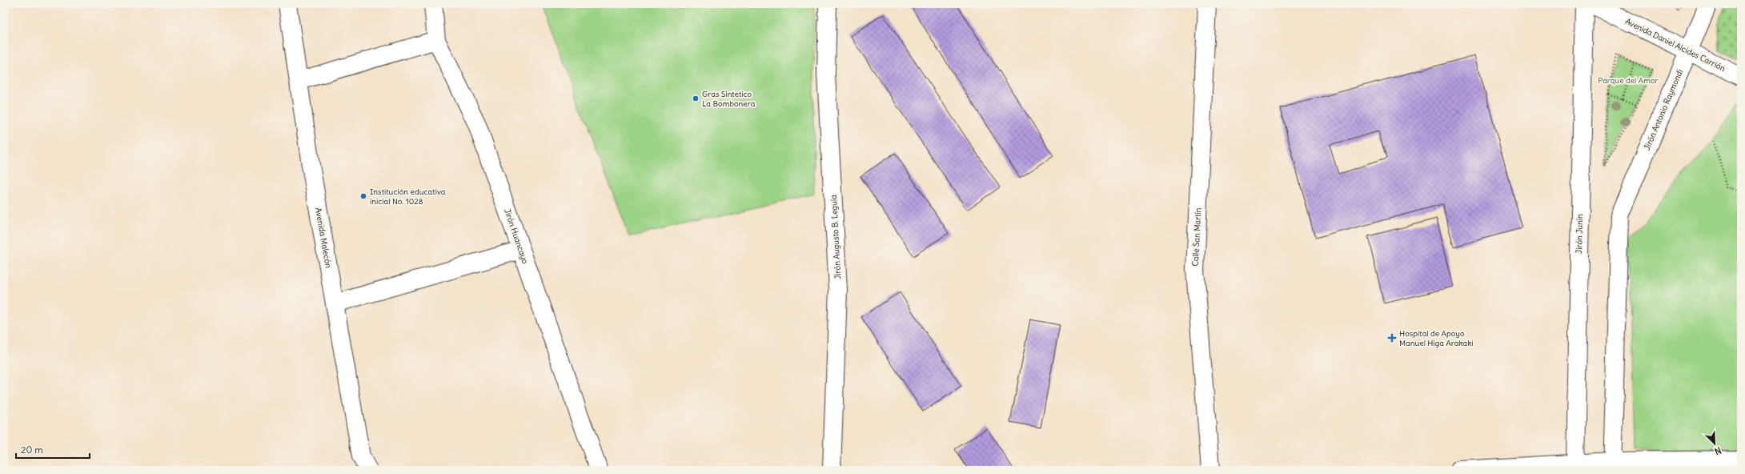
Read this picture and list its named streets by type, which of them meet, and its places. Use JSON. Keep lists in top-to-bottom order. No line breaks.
{"streets":{"street":["Avenida Daniel Alcides Carrión","Jirón Antonio Raymondi","Jirón Junín","Jirón Huancayo","Jirón Augusto B. Leguía","Calle San Martín","Avenida Malecón"]},"crossings":[["Avenida Daniel Alcides Carrión","Jirón Antonio Raymondi"]],"parks":["Parque del Amor"],"places":{"other":["Gras Sintetico La Bombonera","Institución educativa inicial No. 1028"],"health":["Hospital de Apoyo Manuel Higa Arakaki"]},"scale_bar":"20 m","north":"bottom right"}
